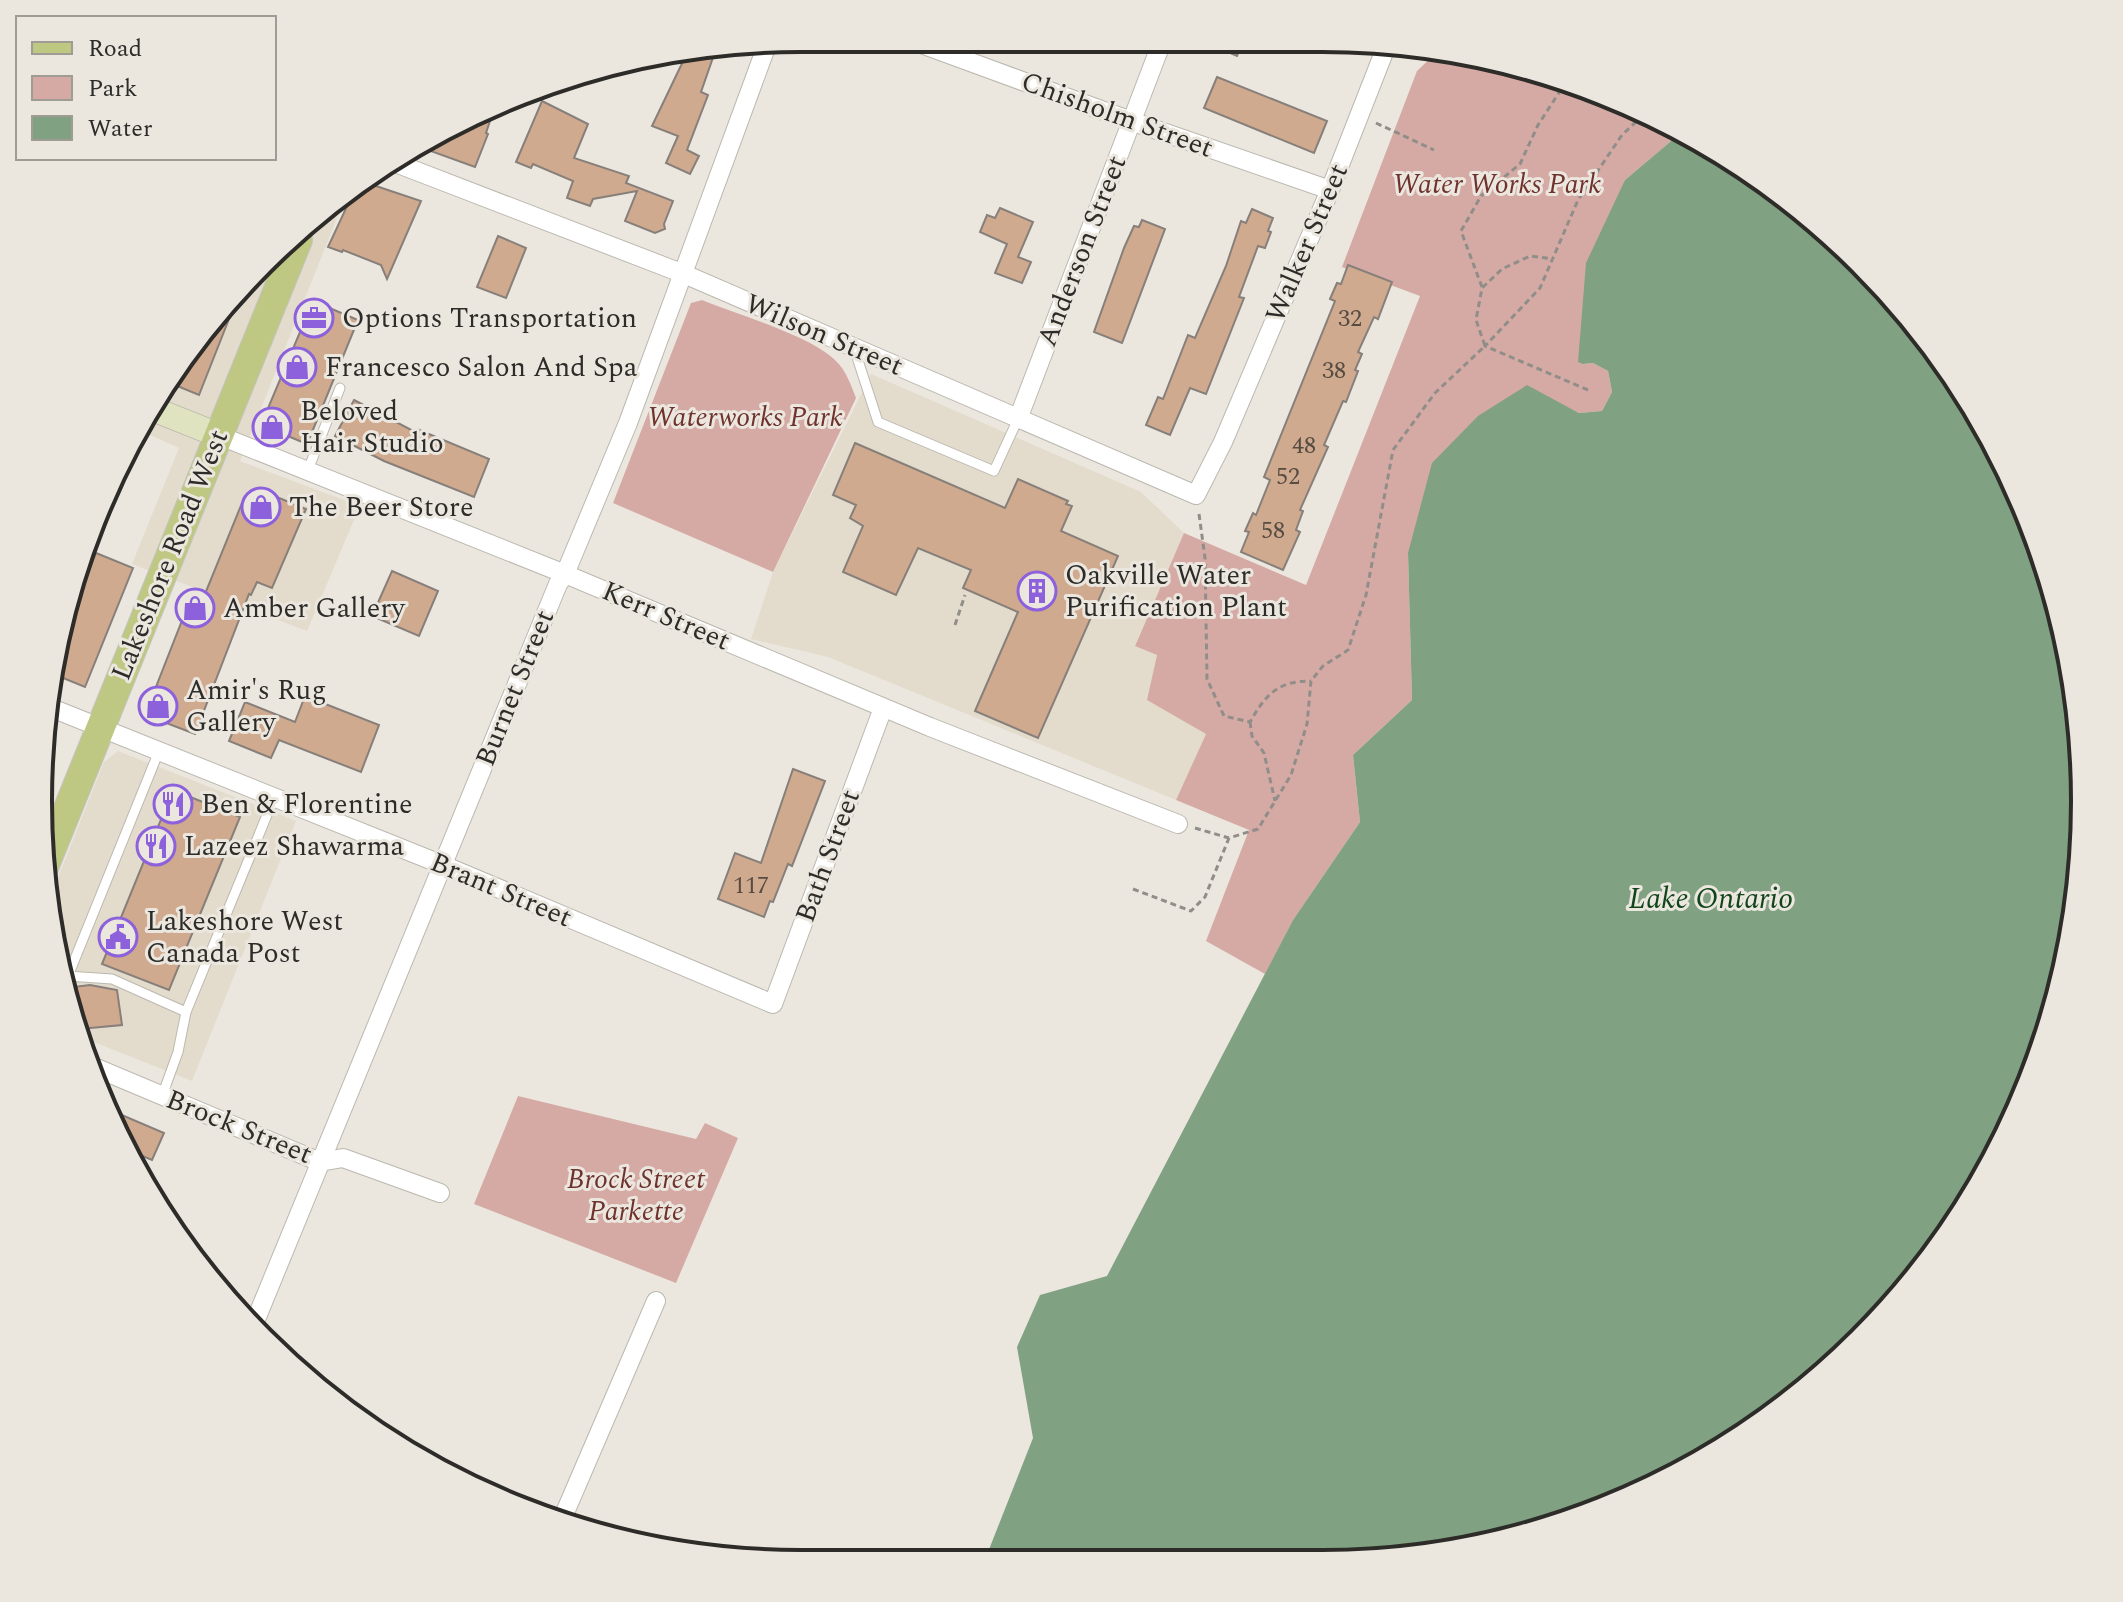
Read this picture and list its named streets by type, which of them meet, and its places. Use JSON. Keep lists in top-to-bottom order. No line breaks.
{"streets":{"main road":["Lakeshore Road West","Kerr Street"],"street":["Chisholm Street","Walker Street","Anderson Street","Wilson Street","Burnet Street","Bath Street","Brant Street","Brock Street"]},"crossings":[["Chisholm Street","Walker Street"],["Chisholm Street","Anderson Street"],["Walker Street","Wilson Street"],["Anderson Street","Wilson Street"],["Wilson Street","Burnet Street"],["Lakeshore Road West","Kerr Street"],["Lakeshore Road West","Brant Street"],["Kerr Street","Burnet Street"],["Kerr Street","Bath Street"],["Burnet Street","Brant Street"],["Burnet Street","Brock Street"],["Bath Street","Brant Street"]],"water":["Lake Ontario"],"parks":["Water Works Park","Waterworks Park","Brock Street Parkette"],"places":{"office":["Options Transportation"],"shop":["Francesco Salon And Spa","Beloved Hair Studio","The Beer Store","Amber Gallery","Amir's Rug Gallery"],"building":["Oakville Water Purification Plant"],"restaurant":["Ben & Florentine","Lazeez Shawarma"],"public building":["Lakeshore West Canada Post"]},"house_numbers":["32","38","48","52","58","117"],"legend":["Road","Park","Water"]}
